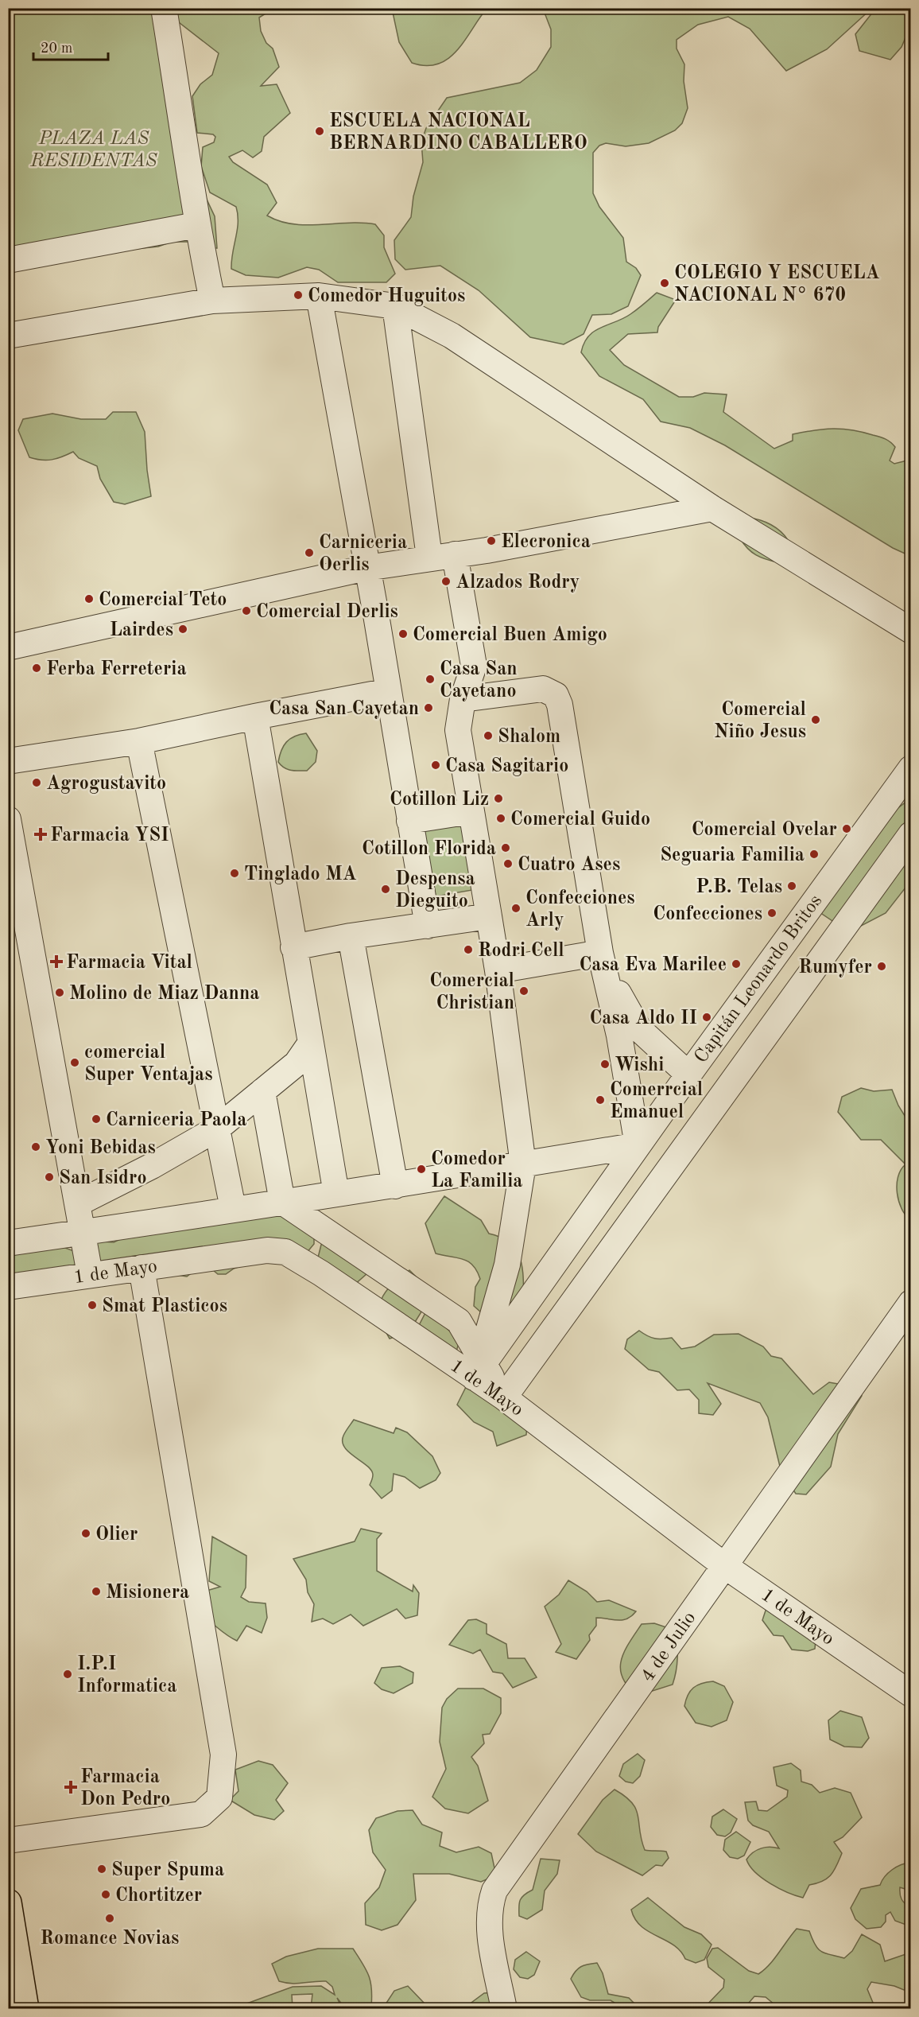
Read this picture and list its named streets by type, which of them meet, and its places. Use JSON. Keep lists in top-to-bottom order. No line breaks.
{"streets":{"street":["Capitán Leonardo Britos","1 de Mayo","4 de Julio"]},"crossings":[["Capitán Leonardo Britos","1 de Mayo"],["1 de Mayo","4 de Julio"]],"parks":["PLAZA LAS RESIDENTAS"],"places":{"other":["ESCUELA NACIONAL BERNARDINO CABALLERO","COLEGIO Y ESCUELA NACIONAL N° 670","Comedor Huguitos","Elecronica","Carniceria Oerlis","Alzados Rodry","Comercial Teto","Comercial Derlis","Lairdes","Comercial Buen Amigo","Ferba Ferreteria","Casa San Cayetano","Casa San Cayetan","Comercial Niño Jesus","Shalom","Casa Sagitario","Agrogustavito","Cotillon Liz","Comercial Guido","Comercial Ovelar","Cotillon Florida","Seguaria Familia","Cuatro Ases","Tinglado MA","P.B. Telas","Despensa Dieguito","Confecciones Arly","Confecciones","Rodri Cell","Casa Eva Marilee","Rumyfer","Comercial Christian","Molino de Miaz Danna","Casa Aldo II","comercial Super Ventajas","Wishi","Comerrcial Emanuel","Carniceria Paola","Yoni Bebidas","Comedor La Familia","San Isidro","Smat Plasticos","Olier","Misionera","I.P.I Informatica","Super Spuma","Chortitzer","Romance Novias"],"health":["Farmacia YSI","Farmacia Vital","Farmacia Don Pedro"]},"scale_bar":"20 m"}
